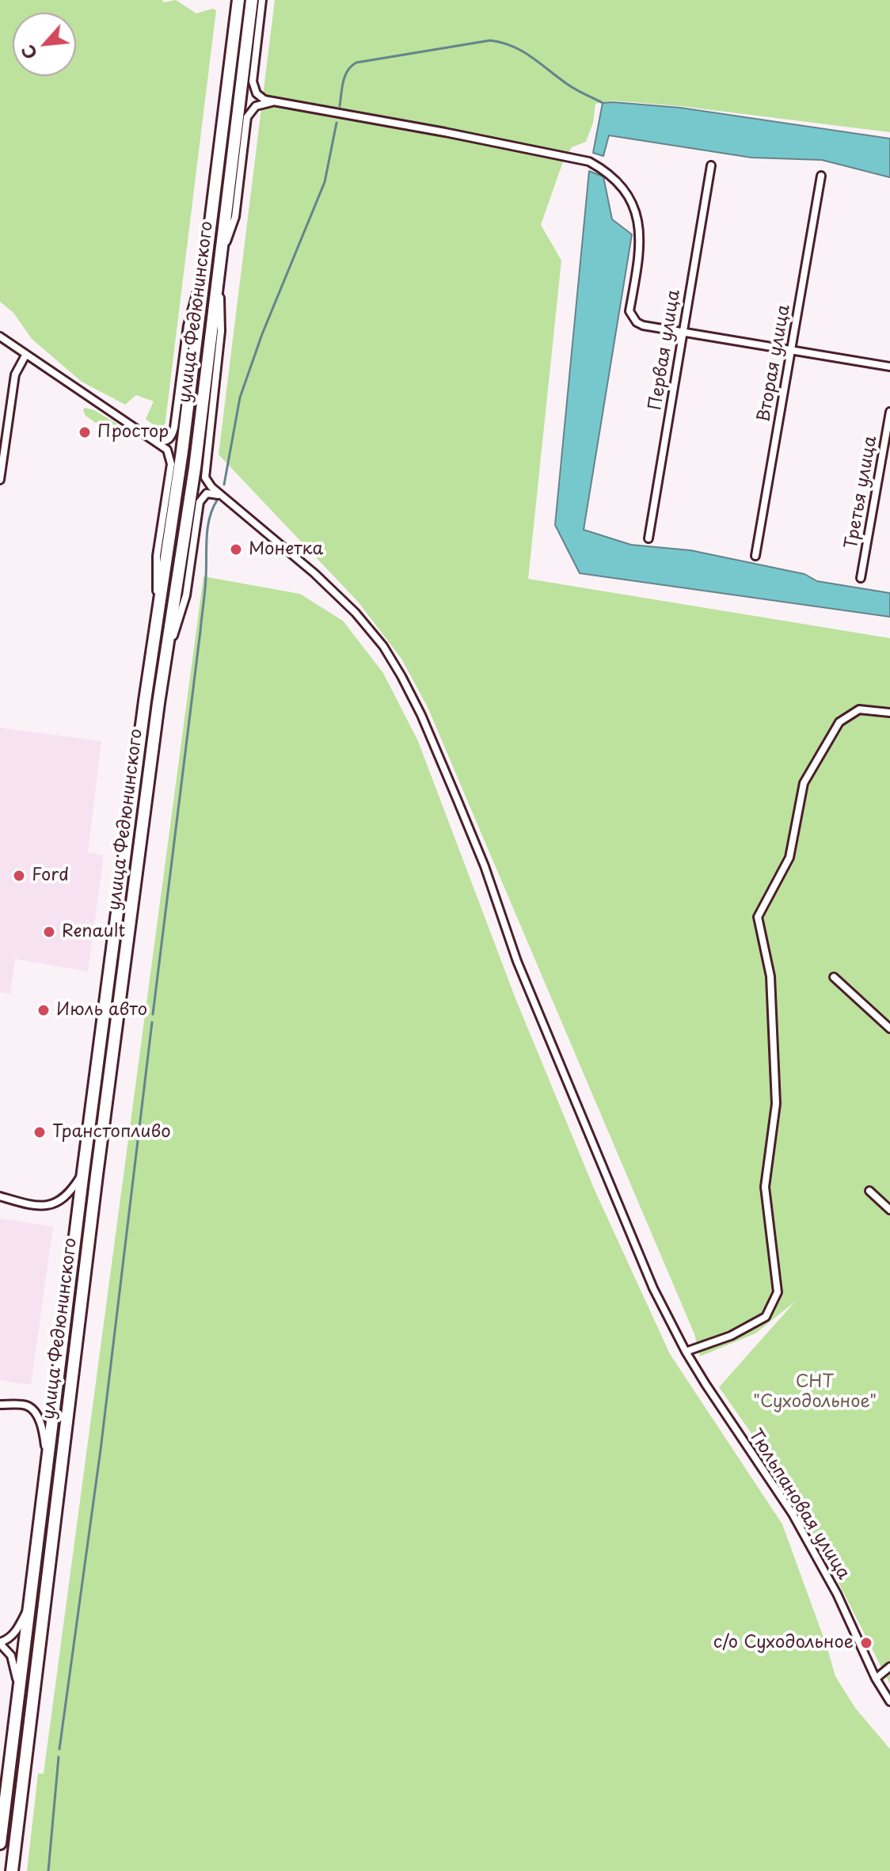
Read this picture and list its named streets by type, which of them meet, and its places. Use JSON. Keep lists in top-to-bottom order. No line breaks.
{"streets":{"highway":["улица Федюнинского"],"street":["Первая улица","Вторая улица","Третья улица","Тюльпановая улица"]},"crossings":[["улица Федюнинского","Тюльпановая улица"]],"parks":["СНТ \"Суходольное\""],"places":["Простор","Монетка","Ford","Renault","Июль авто","Транстопливо","с/о Суходольное"],"north":"bottom left"}
